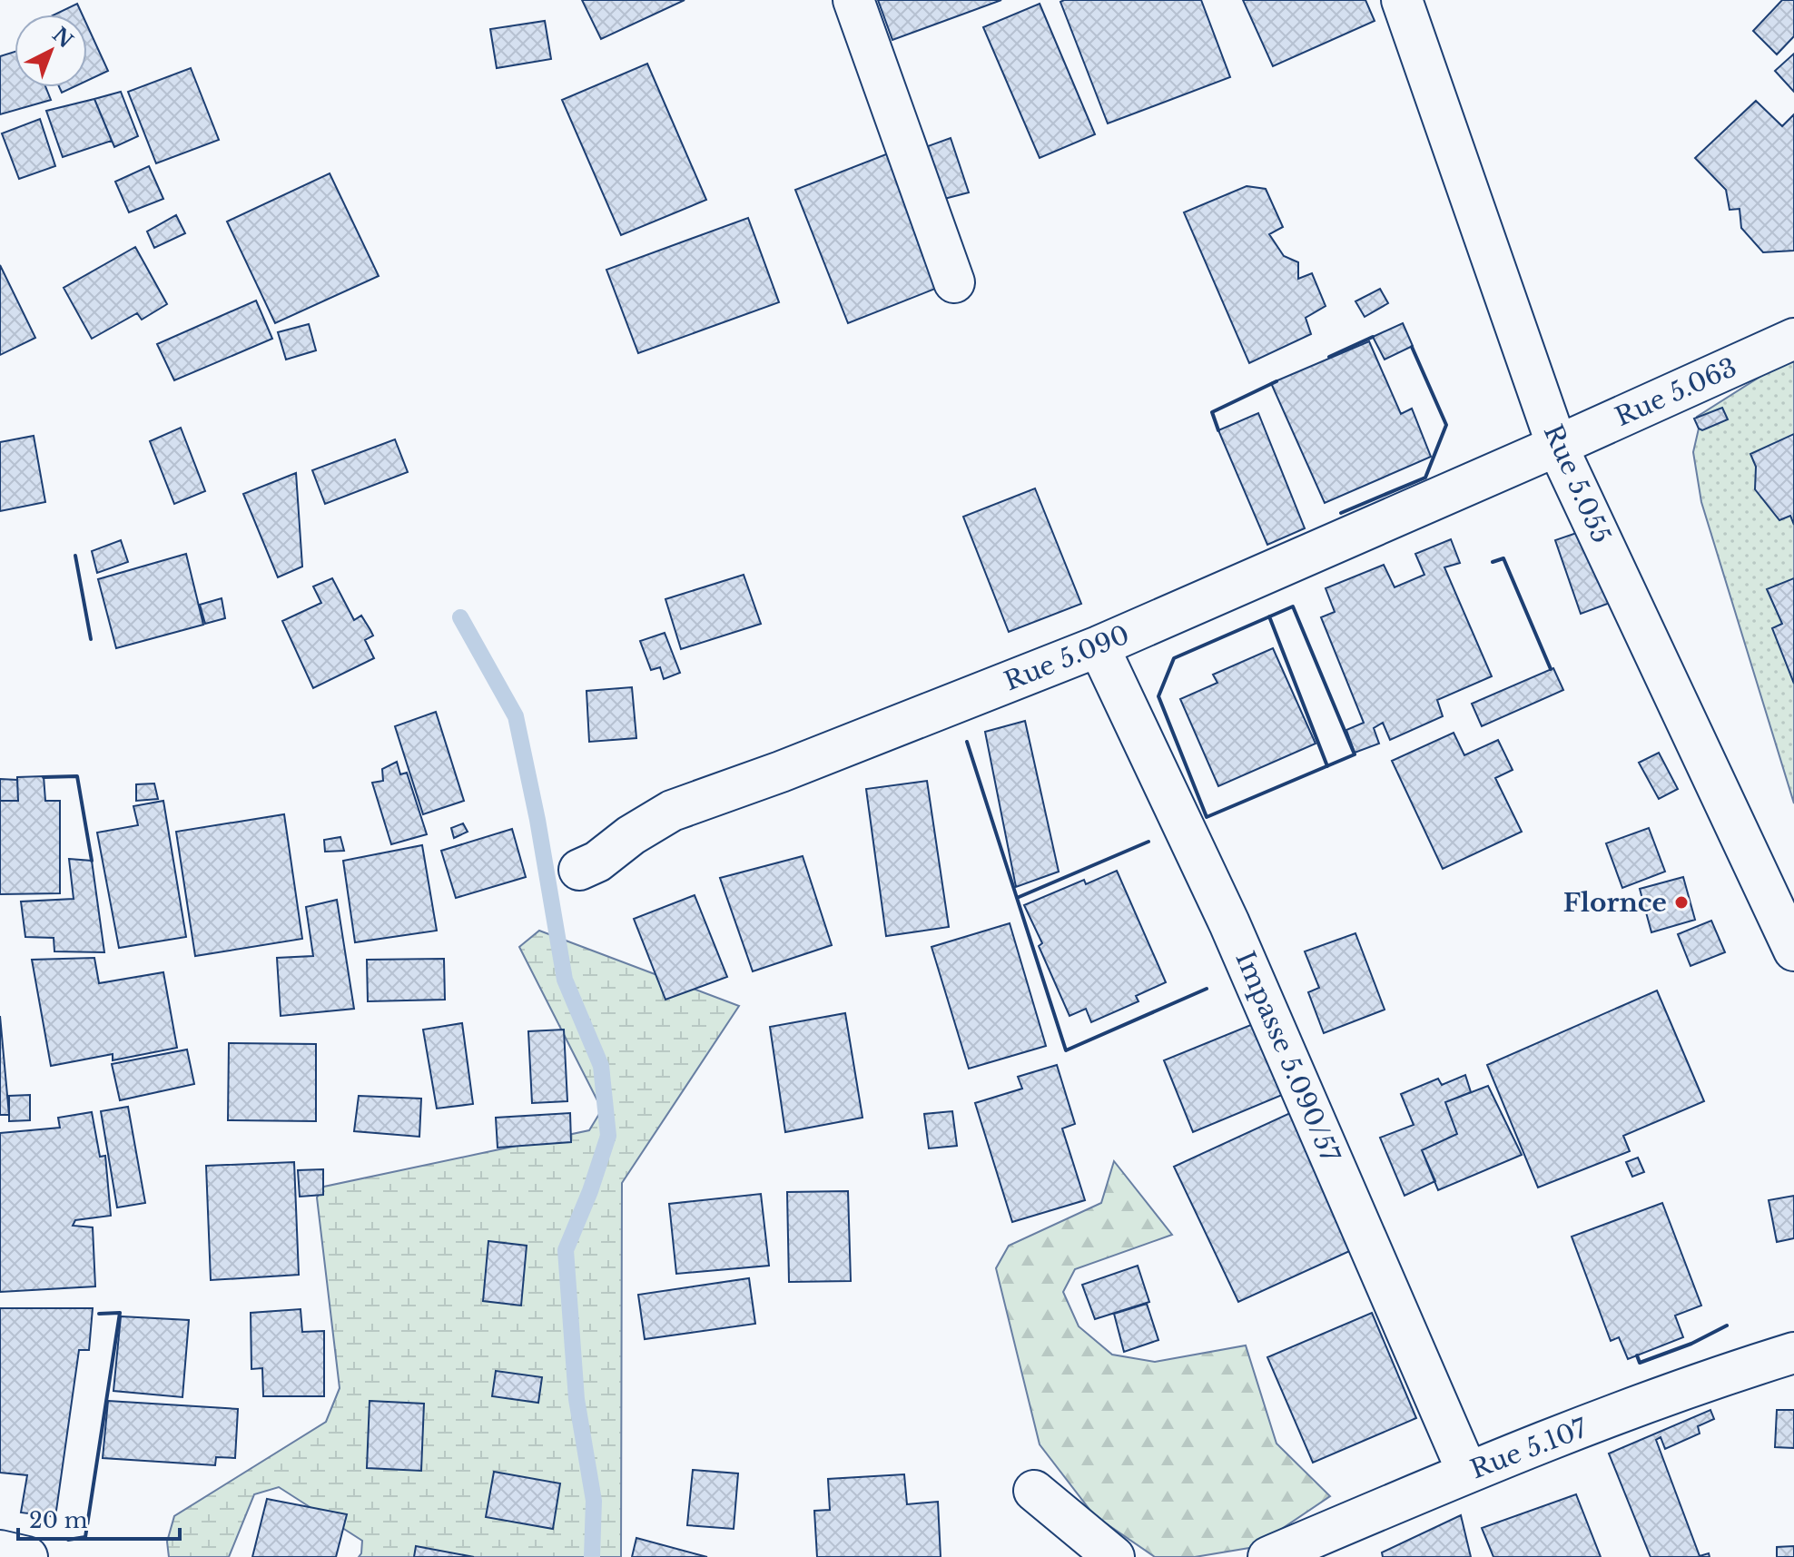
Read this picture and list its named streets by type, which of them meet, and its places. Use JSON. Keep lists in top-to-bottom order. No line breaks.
{"streets":{"street":["Rue 5.063","Rue 5.055","Rue 5.090","Impasse 5.090/57","Rue 5.107"]},"crossings":[["Rue 5.063","Rue 5.055"],["Rue 5.063","Rue 5.090"],["Rue 5.055","Rue 5.090"],["Rue 5.090","Impasse 5.090/57"],["Impasse 5.090/57","Rue 5.107"]],"places":["Flornce"],"scale_bar":"20 m","north":"top right"}
